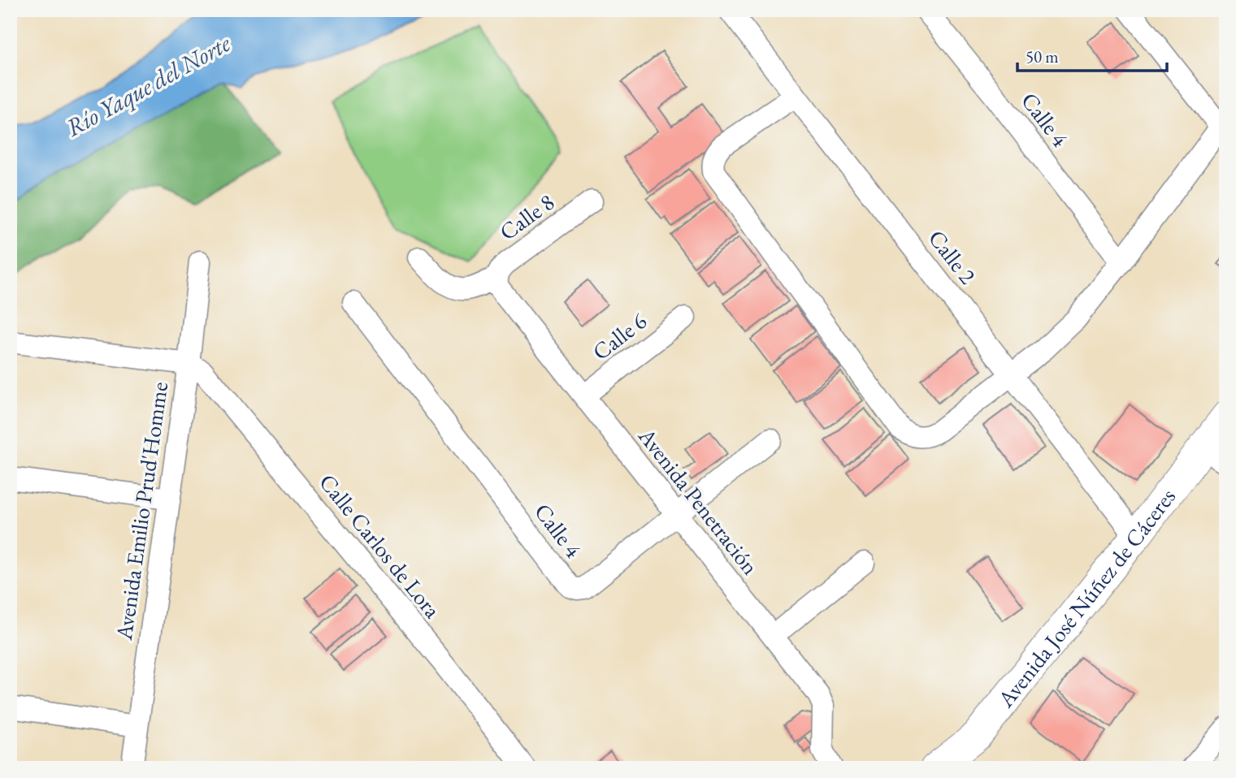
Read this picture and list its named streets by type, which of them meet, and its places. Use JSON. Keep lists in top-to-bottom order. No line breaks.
{"streets":{"main road":["Avenida José Núñez de Cáceres"],"street":["Calle 4","Calle 8","Calle 2","Calle 6","Avenida Penetración","Avenida Emilio Prud'Homme","Calle Carlos de Lora"]},"crossings":[["Calle 4","Avenida Penetración"],["Calle 8","Avenida Penetración"],["Calle 2","Avenida José Núñez de Cáceres"],["Calle 6","Avenida Penetración"],["Avenida Emilio Prud'Homme","Calle Carlos de Lora"]],"water":["Río Yaque del Norte"],"scale_bar":"50 m"}
